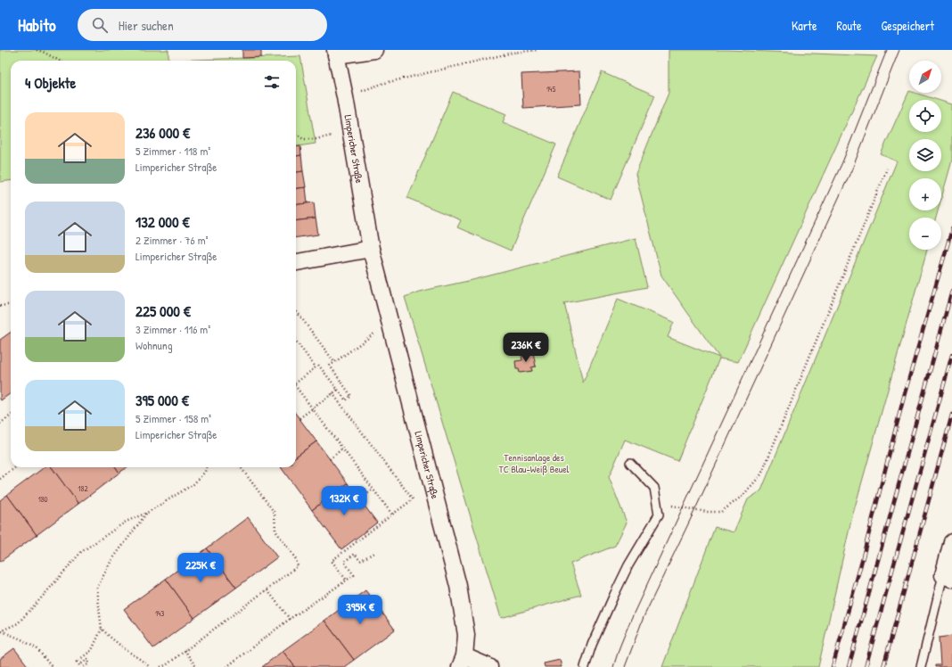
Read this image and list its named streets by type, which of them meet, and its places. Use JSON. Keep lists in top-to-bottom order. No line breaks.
{"streets":{"street":["Limpericher Straße"]},"parks":["Tennisanlage des TC Blau-Weiß Beuel"],"house_numbers":["145","182","180","143"],"north":"top right","page":{"header":"Habito","search":"Hier suchen","nav":["Karte","Route","Gespeichert"],"map_buttons":["+","−"],"heading":"4 Objekte","list":[{"name":"236 000 €","note":"5 Zimmer · 118 m² · Limpericher Straße"},{"name":"132 000 €","note":"2 Zimmer · 76 m² · Limpericher Straße"},{"name":"225 000 €","note":"3 Zimmer · 116 m² · Wohnung"},{"name":"395 000 €","note":"5 Zimmer · 158 m² · Limpericher Straße"}],"price":["236K €","132K €","225K €","395K €"]}}
